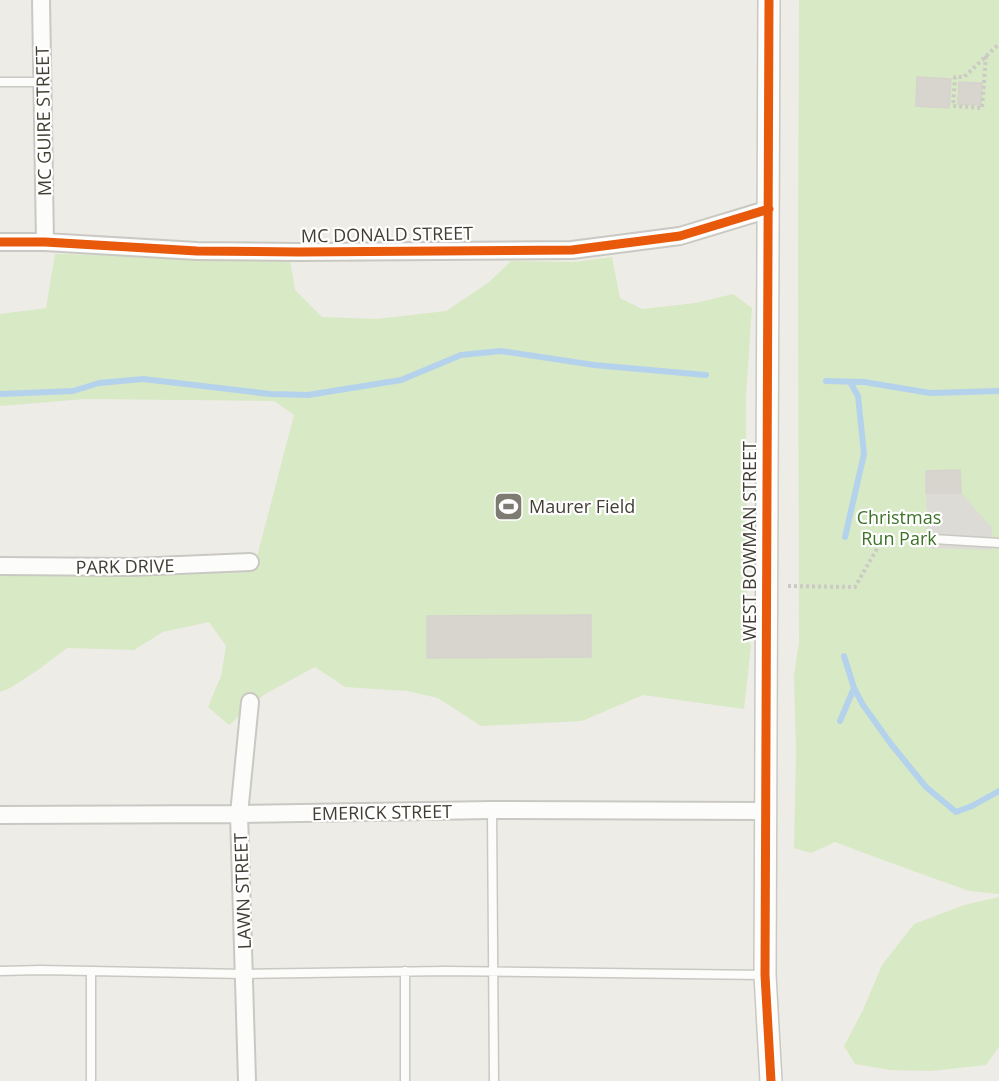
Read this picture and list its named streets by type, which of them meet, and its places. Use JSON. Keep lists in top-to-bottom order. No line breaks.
{"streets":{"street":["MC GUIRE STREET","MC DONALD STREET","WEST BOWMAN STREET","PARK DRIVE","EMERICK STREET","LAWN STREET"]},"crossings":[["MC GUIRE STREET","MC DONALD STREET"],["MC DONALD STREET","WEST BOWMAN STREET"],["WEST BOWMAN STREET","EMERICK STREET"],["EMERICK STREET","LAWN STREET"]],"parks":["Christmas Run Park"],"places":{"sports":["Maurer Field"]}}
